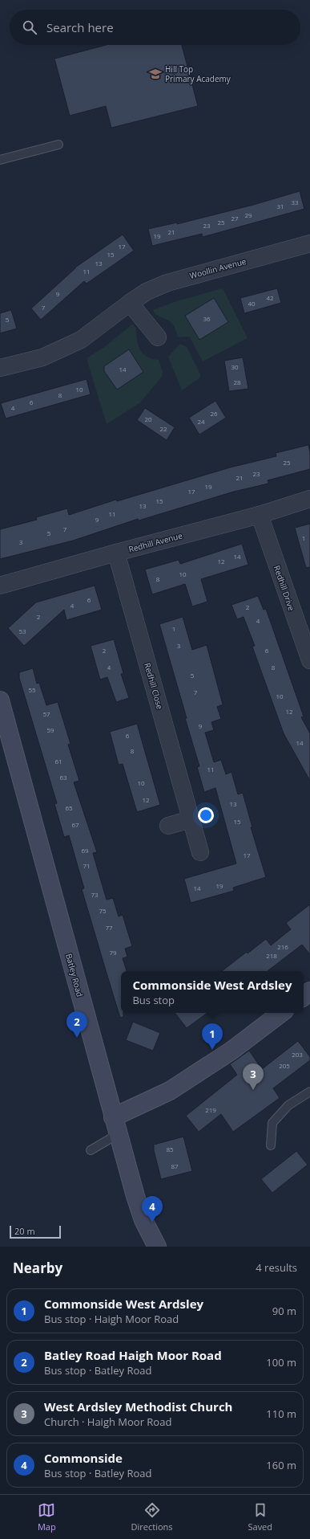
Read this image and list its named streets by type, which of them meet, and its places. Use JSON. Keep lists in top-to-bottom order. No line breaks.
{"streets":{"street":["Woollin Avenue","Redhill Avenue","Redhill Drive","Redhill Close","Batley Road"]},"crossings":[["Redhill Avenue","Redhill Drive"],["Redhill Avenue","Redhill Close"]],"places":{"school or university":["Hill Top Primary Academy"]},"house_numbers":["33","31","29","27","25","23","21","19","17","15","13","11","9","42","40","7","36","5","30","14","28","10","8","6","4","26","20","24","22","25","23","21","19","17","15","13","11","9","7","5","1","3","14","12","10","8","6","4","2","2","4","1","53","3","2","6","4","8","5","55","7","10","12","57","9","59","6","14","8","61","11","63","10","12","13","65","15","67","69","17","71","19","14","73","75","77","216","79","218","203","205","219","85","87"],"scale_bar":"20 m","page":{"search":"Search here","popup":["Commonside West Ardsley","Bus stop"],"pins":["2","1","3","4"],"scale":"20 m","heading":["Nearby","4 results"],"list":[{"mark":"1","name":"Commonside West Ardsley","note":"Bus stop · Haigh Moor Road","value":"90 m"},{"mark":"2","name":"Batley Road Haigh Moor Road","note":"Bus stop · Batley Road","value":"100 m"},{"mark":"3","name":"West Ardsley Methodist Church","note":"Church · Haigh Moor Road","value":"110 m"},{"mark":"4","name":"Commonside","note":"Bus stop · Batley Road","value":"160 m"}],"nav":["Map","Directions","Saved"]}}
